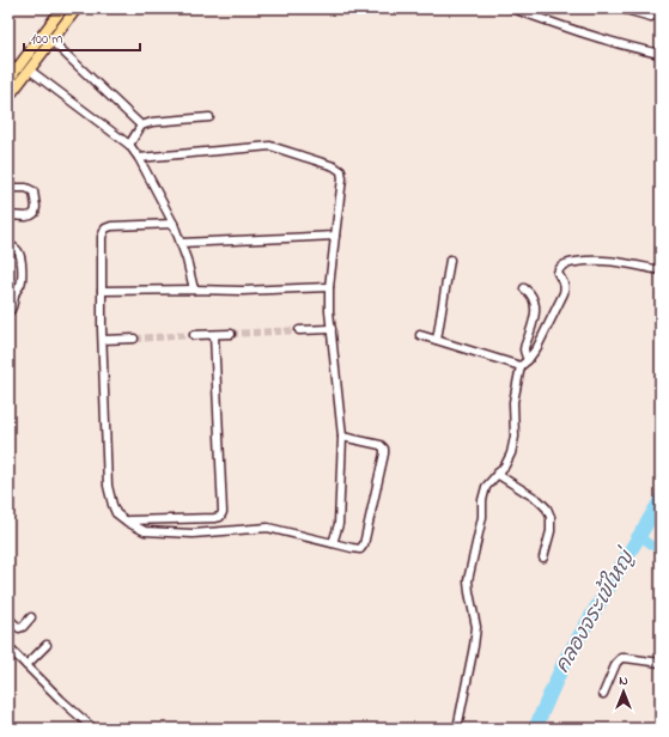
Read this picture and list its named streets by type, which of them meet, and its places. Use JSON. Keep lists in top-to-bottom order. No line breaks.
{"water":["คลองจระเข้ใหญ่"],"scale_bar":"100 m","north":"top"}
